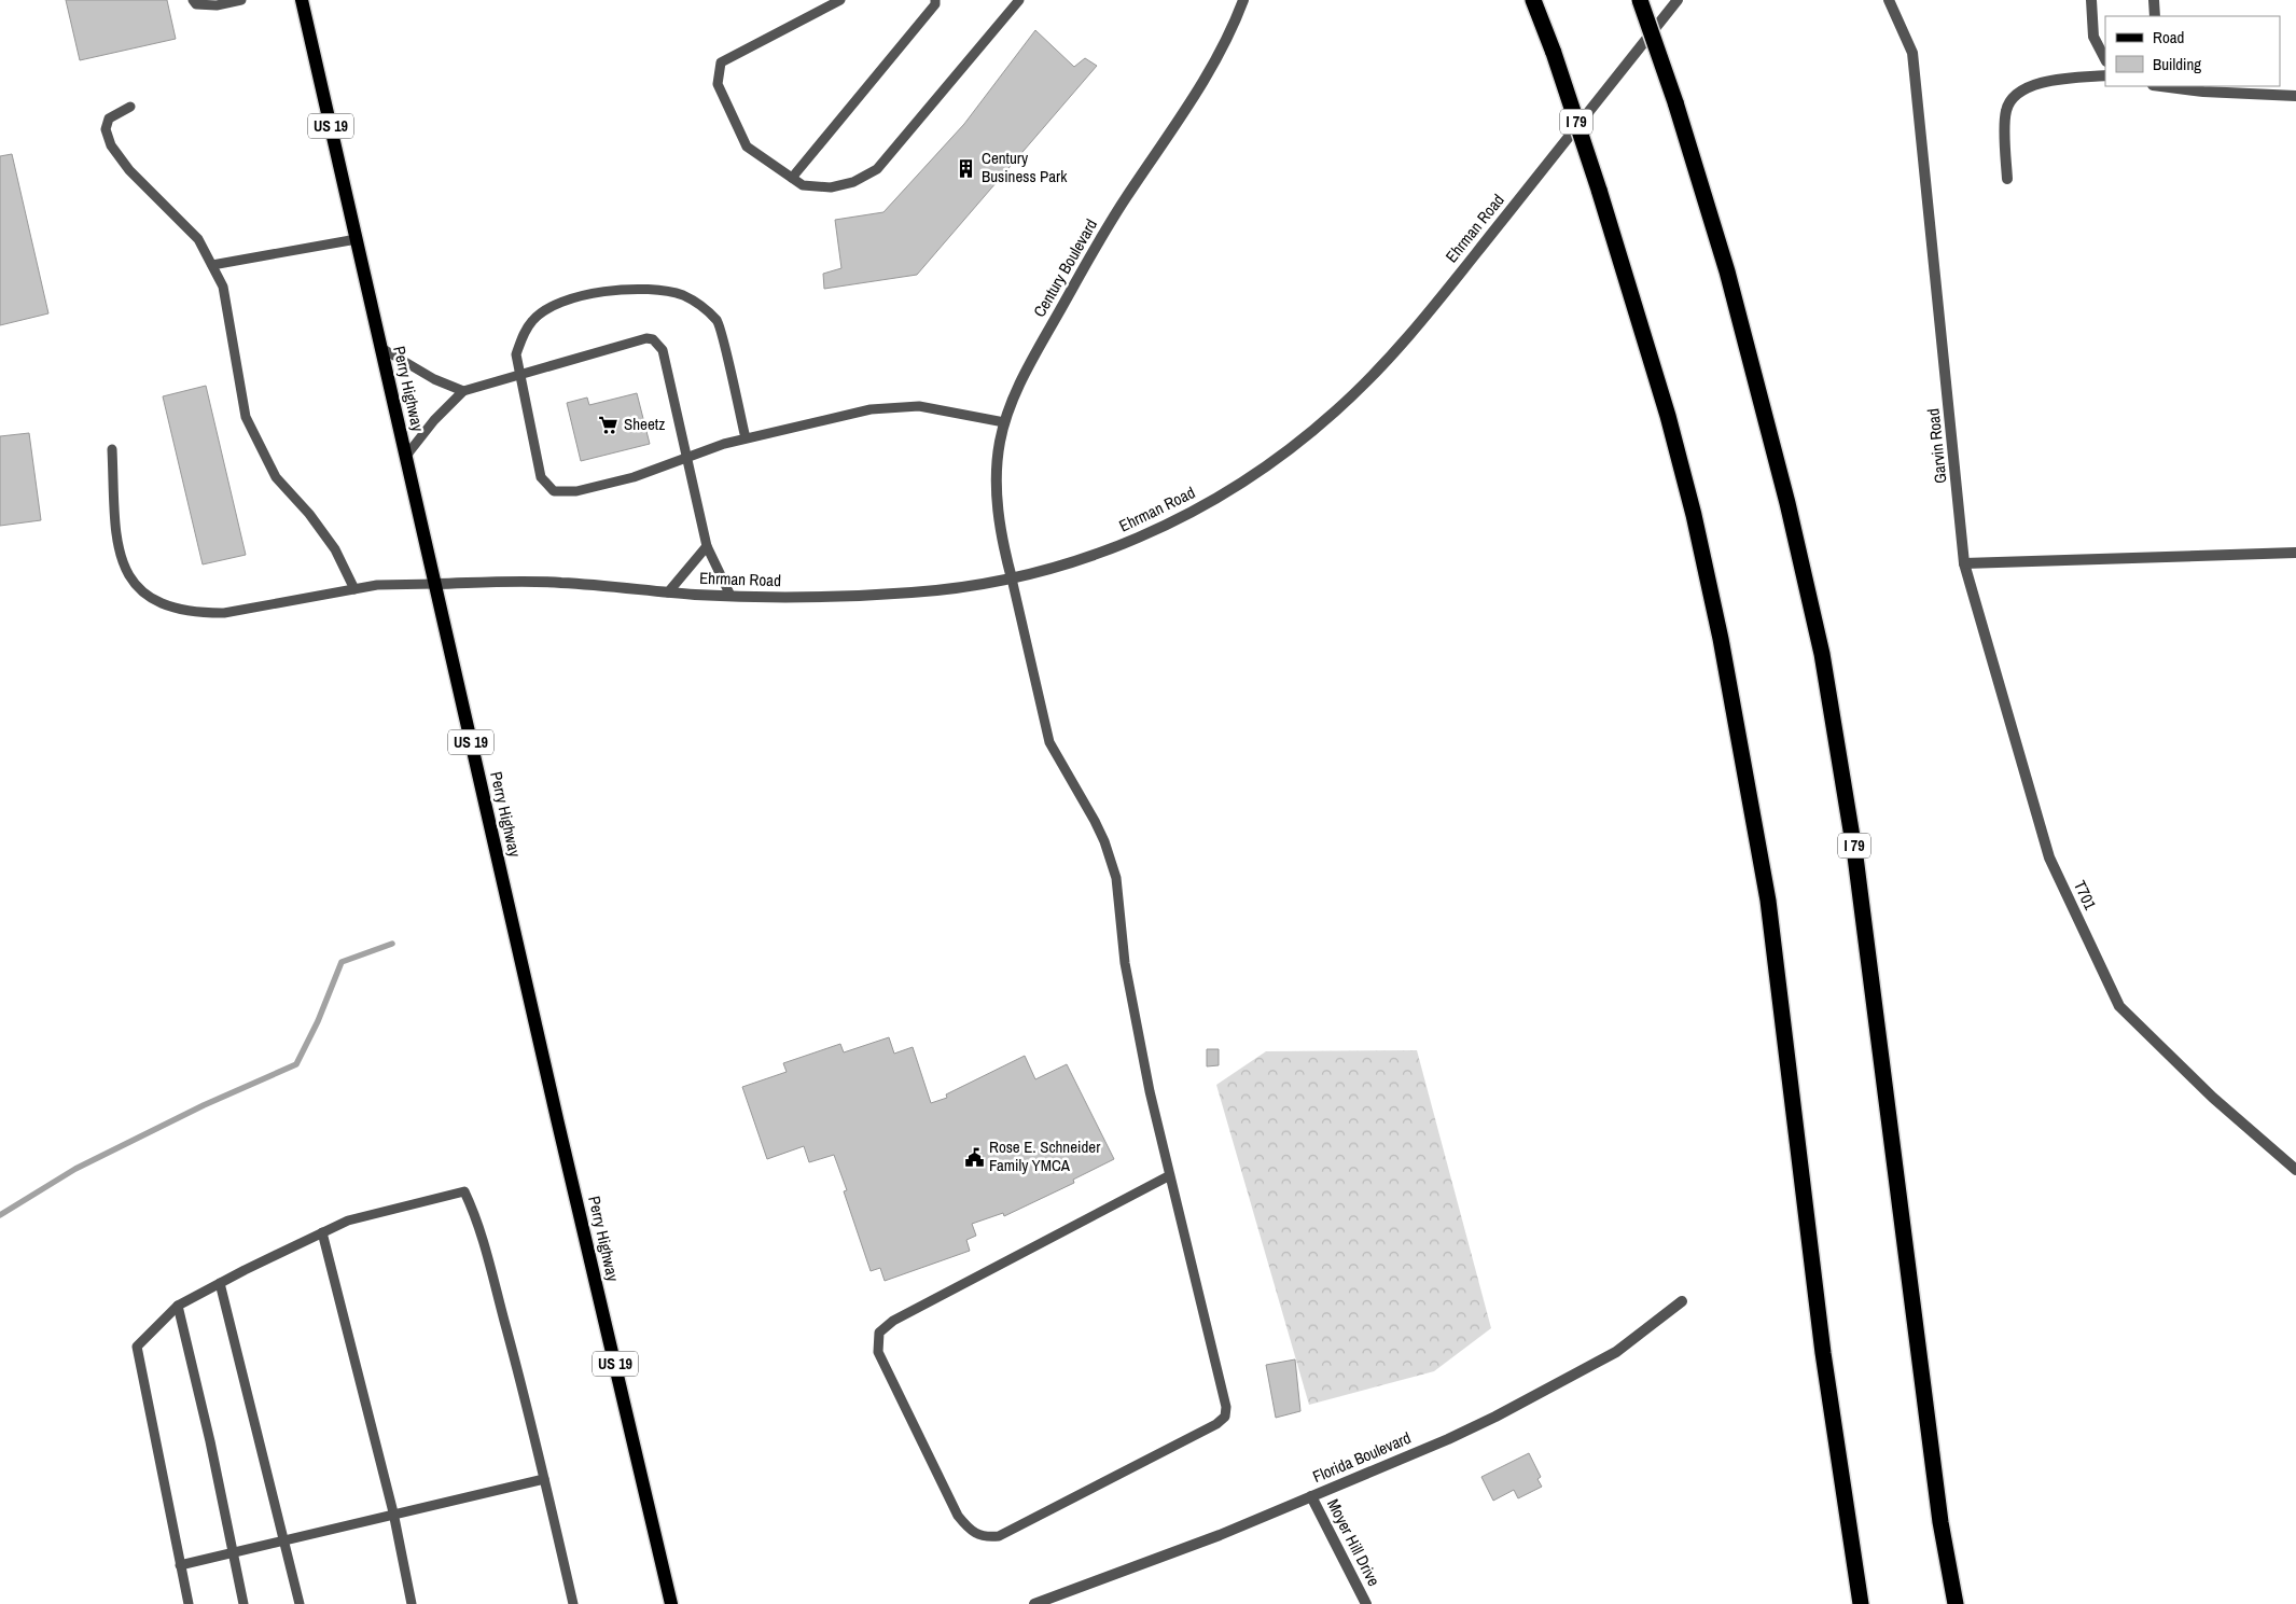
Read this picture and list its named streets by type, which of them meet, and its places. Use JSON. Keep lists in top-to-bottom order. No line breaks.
{"streets":{"highway":["I 79"],"main road":["US 19","Perry Highway"],"street":["Ehrman Road","Century Boulevard","Garvin Road","T701","Florida Boulevard","Moyer Hill Drive"]},"crossings":[["Ehrman Road","Century Boulevard"],["Ehrman Road","Perry Highway"],["Garvin Road","T701"],["Florida Boulevard","Moyer Hill Drive"]],"places":{"building":["Century Business Park"],"supermarket":["Sheetz"],"public building":["Rose E. Schneider Family YMCA"]},"legend":["Road","Building"]}
